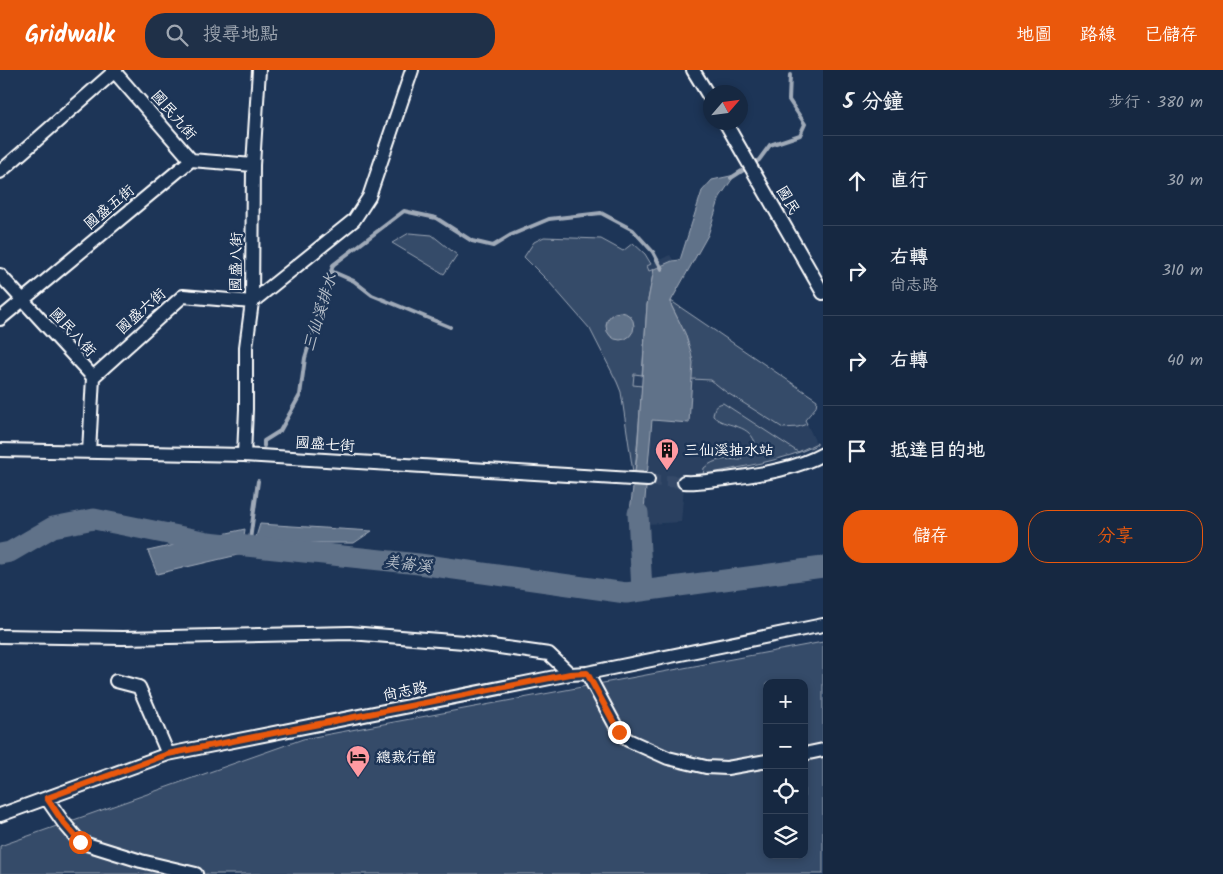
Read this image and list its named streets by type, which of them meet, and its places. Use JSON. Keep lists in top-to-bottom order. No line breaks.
{"streets":{"street":["國民九街","國民","國盛五街","國盛八街","國盛六街","國民八街","國盛七街","尚志路"]},"crossings":[["國民九街","國盛五街"],["國盛五街","國民八街"],["國盛八街","國盛六街"],["國盛八街","國盛七街"],["國盛六街","國民八街"],["國民八街","國盛七街"]],"water":["三仙溪排水","美崙溪"],"places":{"building":["三仙溪抽水站"],"hotel":["總裁行館"]},"north":"top right","page":{"header":"Gridwalk","search":"搜尋地點","nav":["地圖","路線","已儲存"],"heading":["5 分鐘","步行 · 380 m"],"list":[["直行","30 m"],["右轉","尚志路","310 m"],["右轉","40 m"],"抵達目的地"],"buttons":["儲存","分享"],"map_buttons":["+","−"]}}
